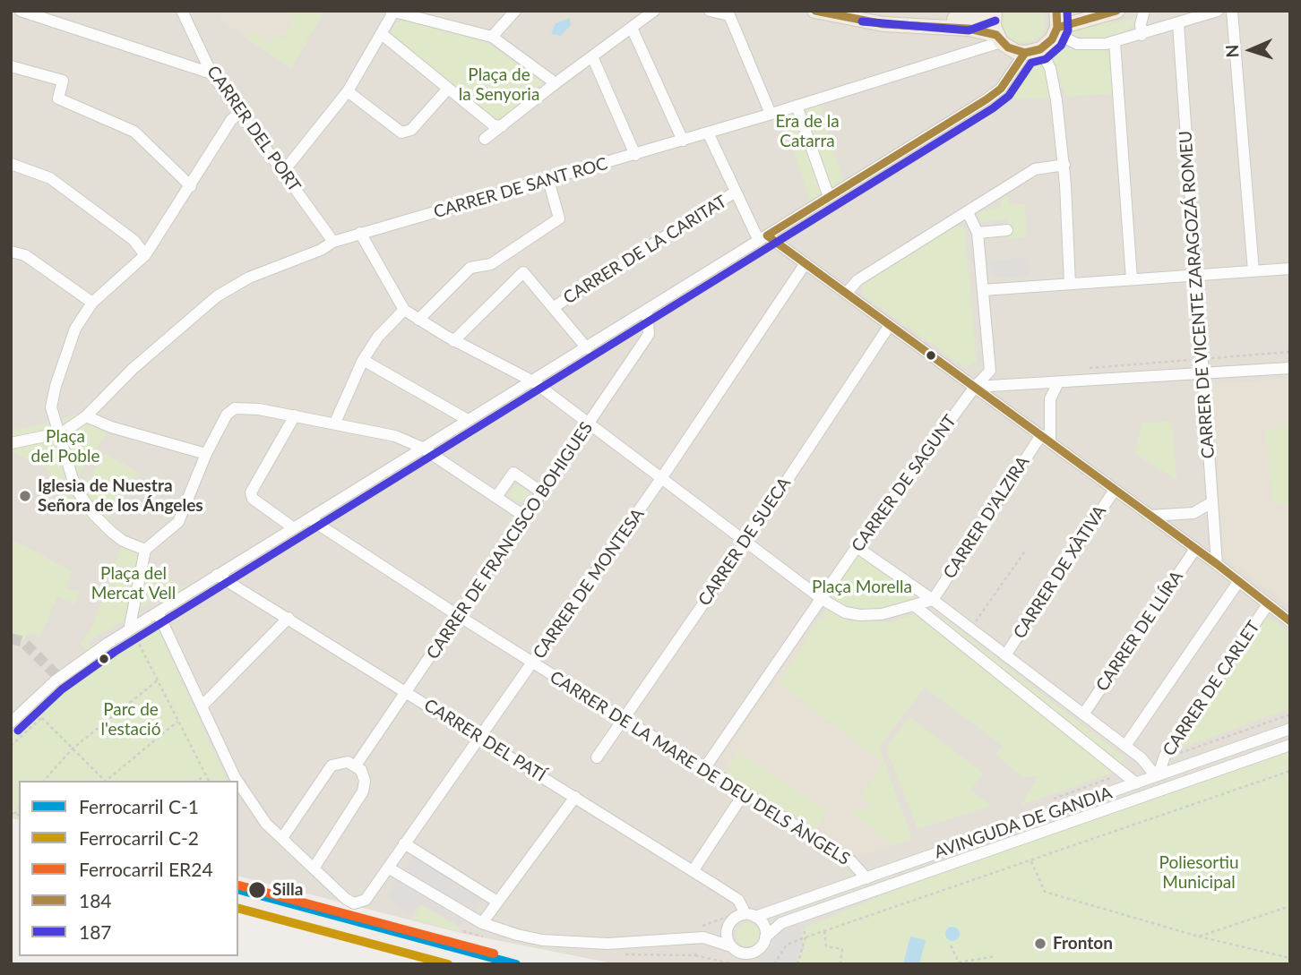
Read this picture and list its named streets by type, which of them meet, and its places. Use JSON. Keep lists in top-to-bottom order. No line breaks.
{"streets":{"street":["CARRER DEL PORT","CARRER DE SANT ROC","CARRER DE LA CARITAT","CARRER DE VICENTE ZARAGOZÁ ROMEU","CARRER DE SAGUNT","CARRER D'ALZIRA","CARRER DE FRANCISCO BOHIGUES","CARRER DE SUECA","CARRER DE XÀTIVA","CARRER DE MONTESA","CARRER DE LLÍRA","CARRER DE CARLET","CARRER DEL PATÍ","CARRER DE LA MARE DE DEU DELS ÀNGELS","AVINGUDA DE GANDIA"]},"crossings":[["CARRER DEL PORT","CARRER DE SANT ROC"],["CARRER DE SAGUNT","CARRER DE LA MARE DE DEU DELS ÀNGELS"],["CARRER DE FRANCISCO BOHIGUES","CARRER DEL PATÍ"],["CARRER DE FRANCISCO BOHIGUES","CARRER DE LA MARE DE DEU DELS ÀNGELS"],["CARRER DE SUECA","CARRER DE LA MARE DE DEU DELS ÀNGELS"],["CARRER DE MONTESA","CARRER DEL PATÍ"],["CARRER DE MONTESA","CARRER DE LA MARE DE DEU DELS ÀNGELS"],["CARRER DE CARLET","AVINGUDA DE GANDIA"],["CARRER DEL PATÍ","AVINGUDA DE GANDIA"],["CARRER DE LA MARE DE DEU DELS ÀNGELS","AVINGUDA DE GANDIA"]],"parks":["Plaça de la Senyoria","Era de la Catarra","Plaça del Poble","Plaça del Mercat Vell","Plaça Morella","Parc de l'estació","Poliesortiu Municipal"],"places":["Iglesia de Nuestra Señora de los Ángeles","Silla","Fronton"],"lines":["transit line 184","transit line 187","rail line ER24","rail line C-1","rail line C-2"],"legend":["Ferrocarril C-1","Ferrocarril C-2","Ferrocarril ER24","184","187"],"north":"left"}
